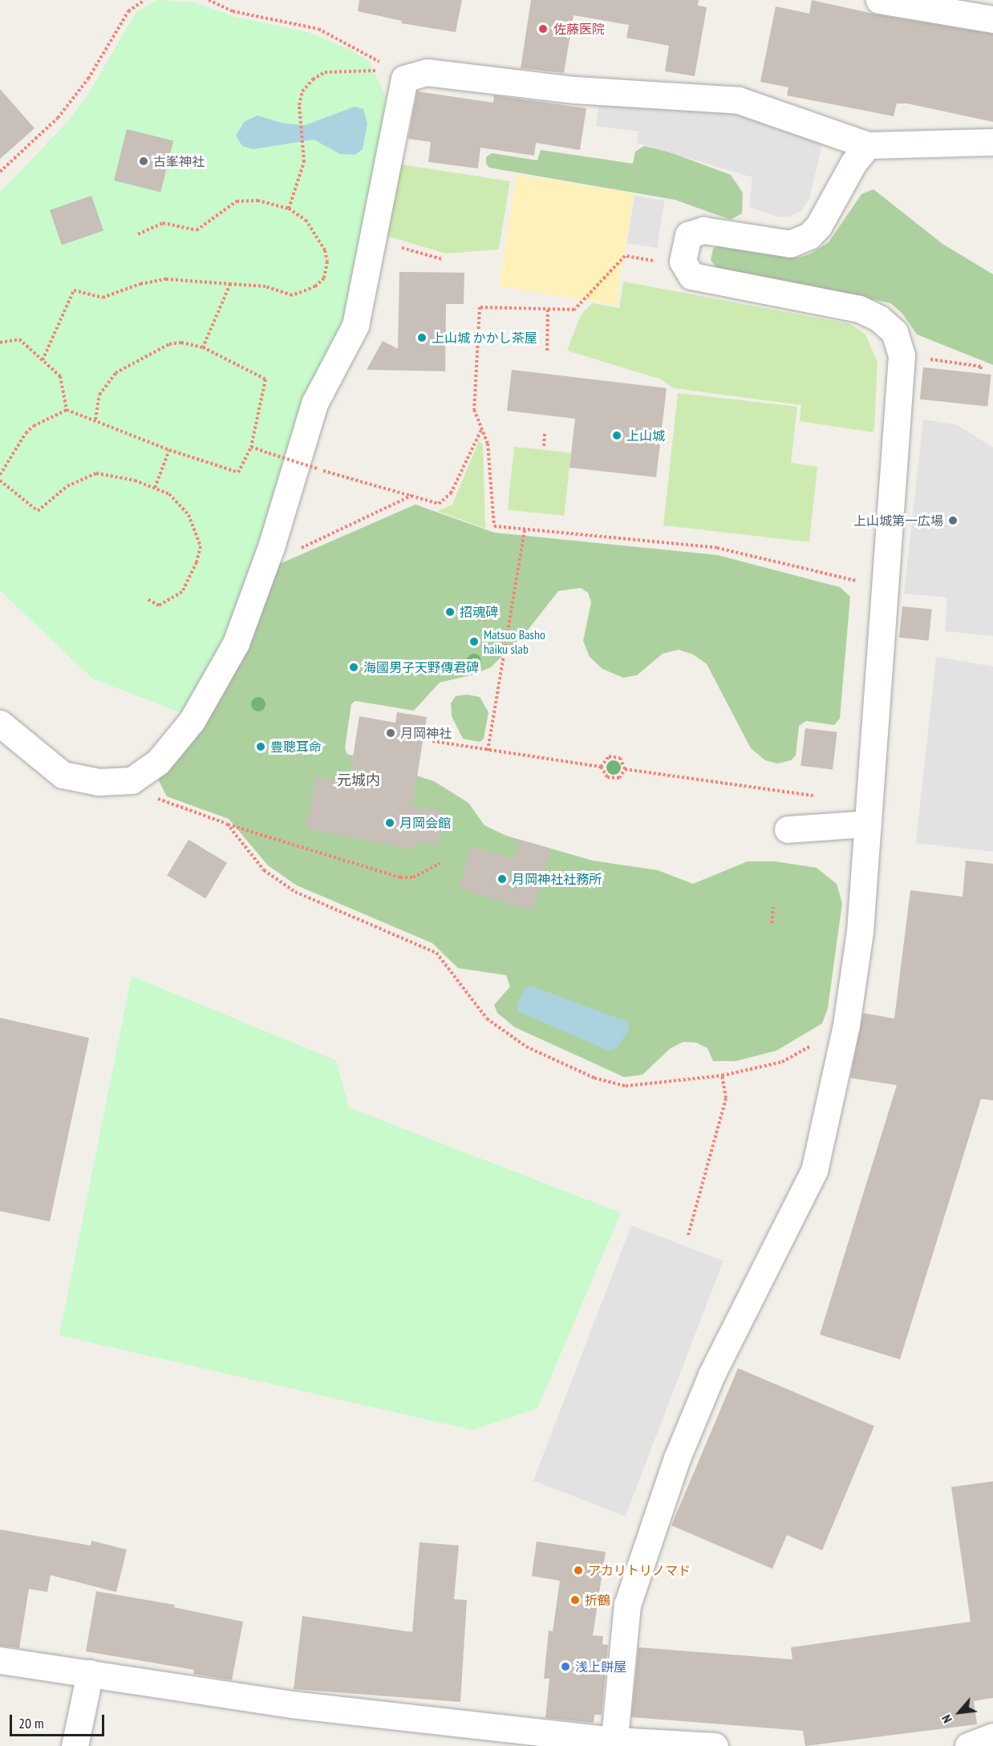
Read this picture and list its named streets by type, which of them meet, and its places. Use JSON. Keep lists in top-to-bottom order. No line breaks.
{"districts":["元城内"],"places":["佐藤医院","古峯神社","上山城 かかし茶屋","上山城","上山城第一広場","招魂碑","Matsuo Basho haiku slab","海國男子天野傳君碑","月岡神社","豊聰耳命","月岡会館","月岡神社社務所","アカリトリノマド","折鶴","浅上餅屋"],"scale_bar":"20 m","north":"bottom left"}
